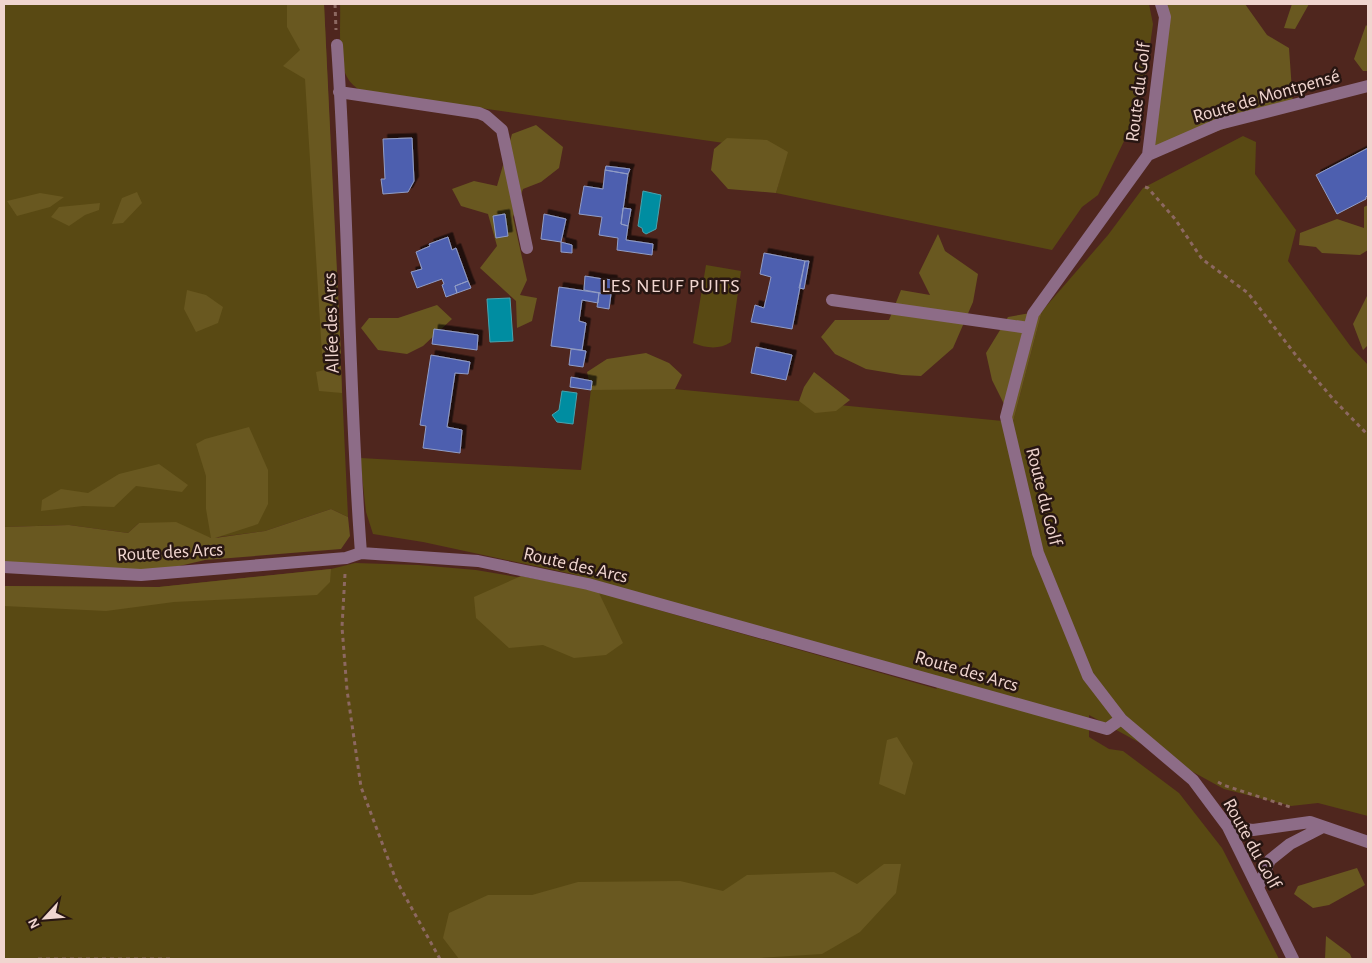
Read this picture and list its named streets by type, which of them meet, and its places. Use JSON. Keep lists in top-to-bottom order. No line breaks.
{"streets":{"street":["Route du Golf","Route de Montpensé","Allée des Arcs","Route des Arcs"]},"crossings":[["Route du Golf","Route de Montpensé"],["Route du Golf","Route des Arcs"],["Allée des Arcs","Route des Arcs"]],"districts":["LES NEUF PUITS"],"north":"bottom left"}
